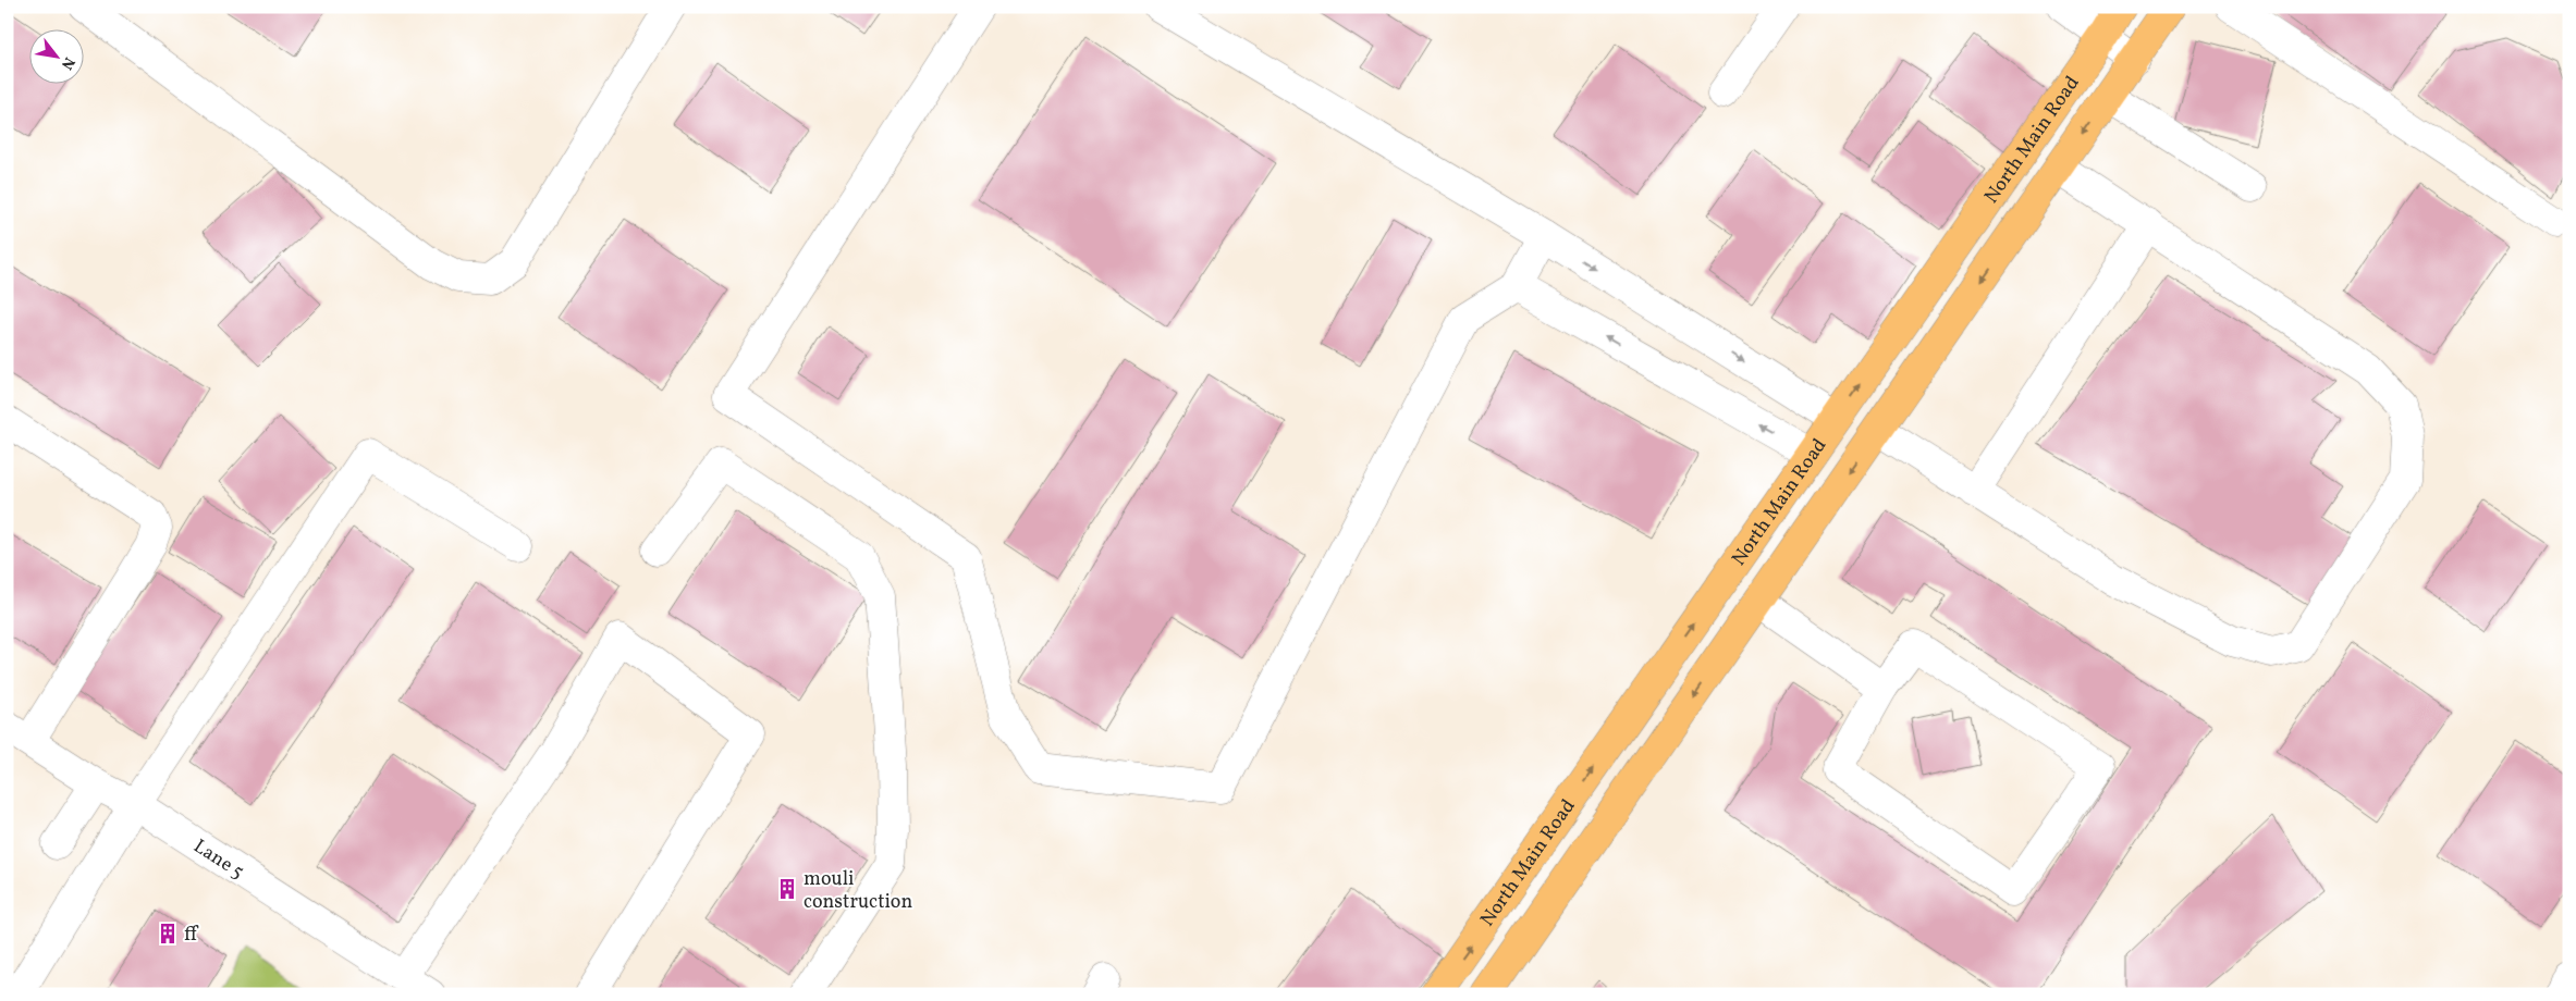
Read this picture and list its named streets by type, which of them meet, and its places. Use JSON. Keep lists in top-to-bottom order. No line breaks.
{"streets":{"main road":["North Main Road"],"street":["Lane 5"]},"places":{"building":["mouli construction","ff"]},"north":"bottom right"}
